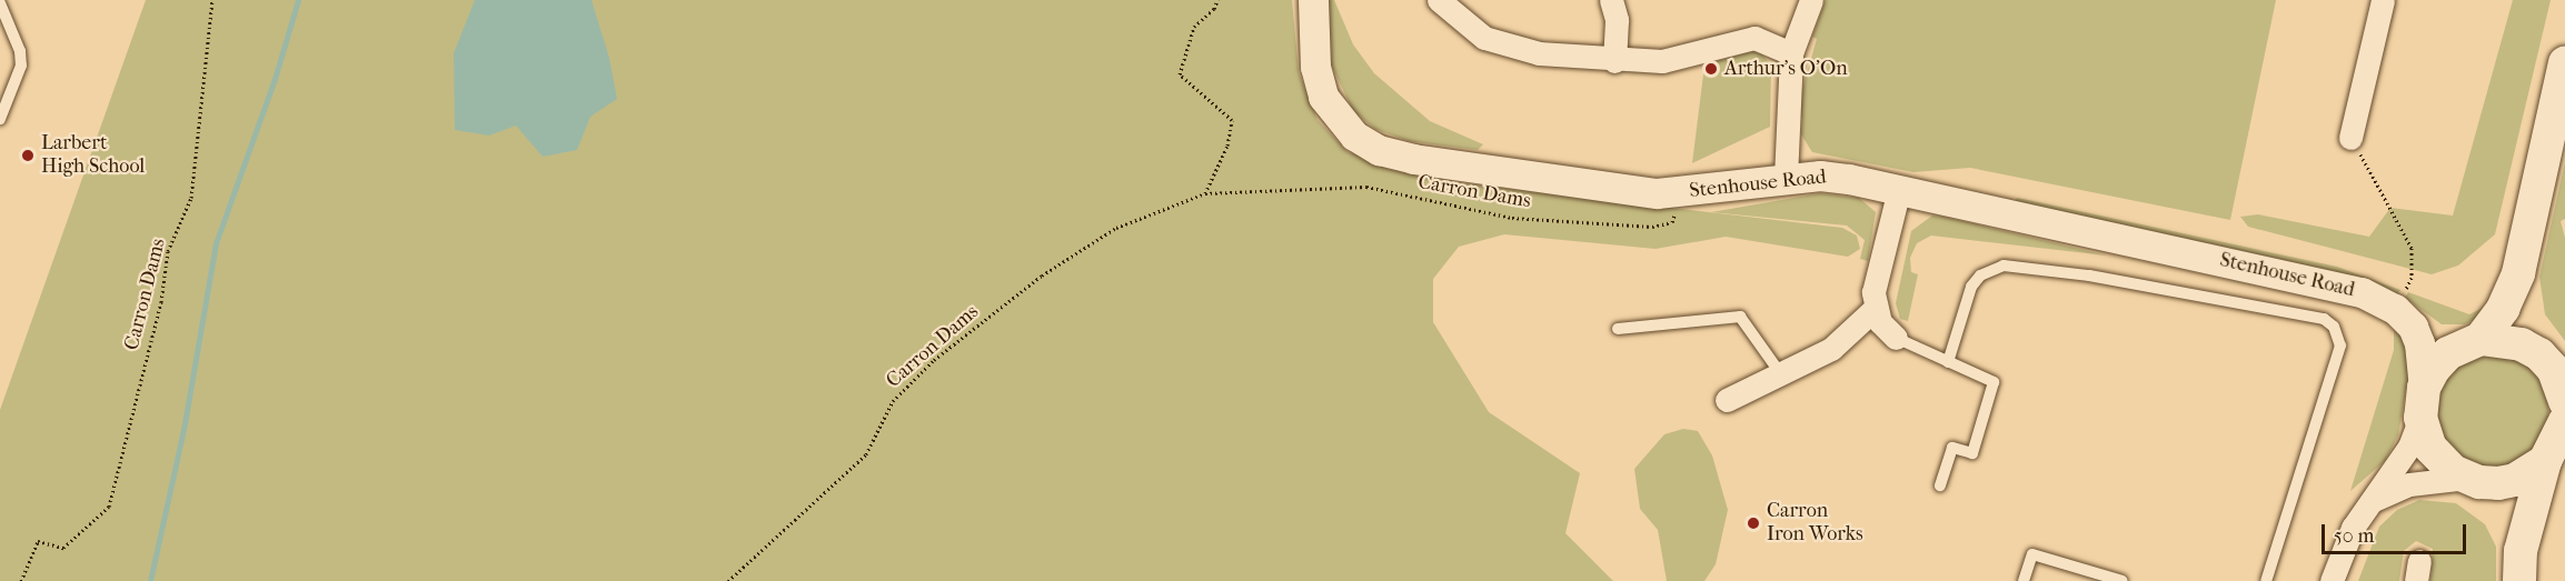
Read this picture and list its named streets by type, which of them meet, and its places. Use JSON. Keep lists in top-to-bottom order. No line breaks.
{"streets":{"street":["Stenhouse Road"],"path":["Carron Dams"]},"places":["Arthur's O'On","Larbert High School","Carron Iron Works"],"scale_bar":"50 m"}
